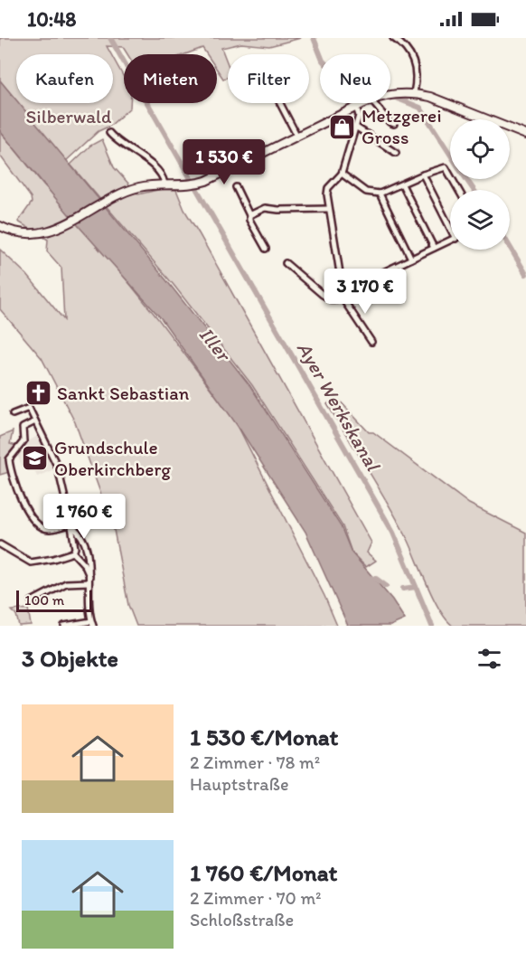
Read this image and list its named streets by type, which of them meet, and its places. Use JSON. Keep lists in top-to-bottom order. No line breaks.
{"water":["Iller","Ayer Werkskanal"],"parks":["Silberwald"],"places":{"shop":["Metzgerei Gross"],"church":["Sankt Sebastian"],"school or university":["Grundschule Oberkirchberg"]},"scale_bar":"100 m","page":{"status":"10:48","chip":["Kaufen","Mieten","Filter","Neu"],"price":["1 530 €","3 170 €","1 760 €"],"scale":"100 m","heading":"3 Objekte","list":[{"name":"1 530 €/Monat","note":"2 Zimmer · 78 m² · Hauptstraße"},{"name":"1 760 €/Monat","note":"2 Zimmer · 70 m² · Schloßstraße"}]}}
